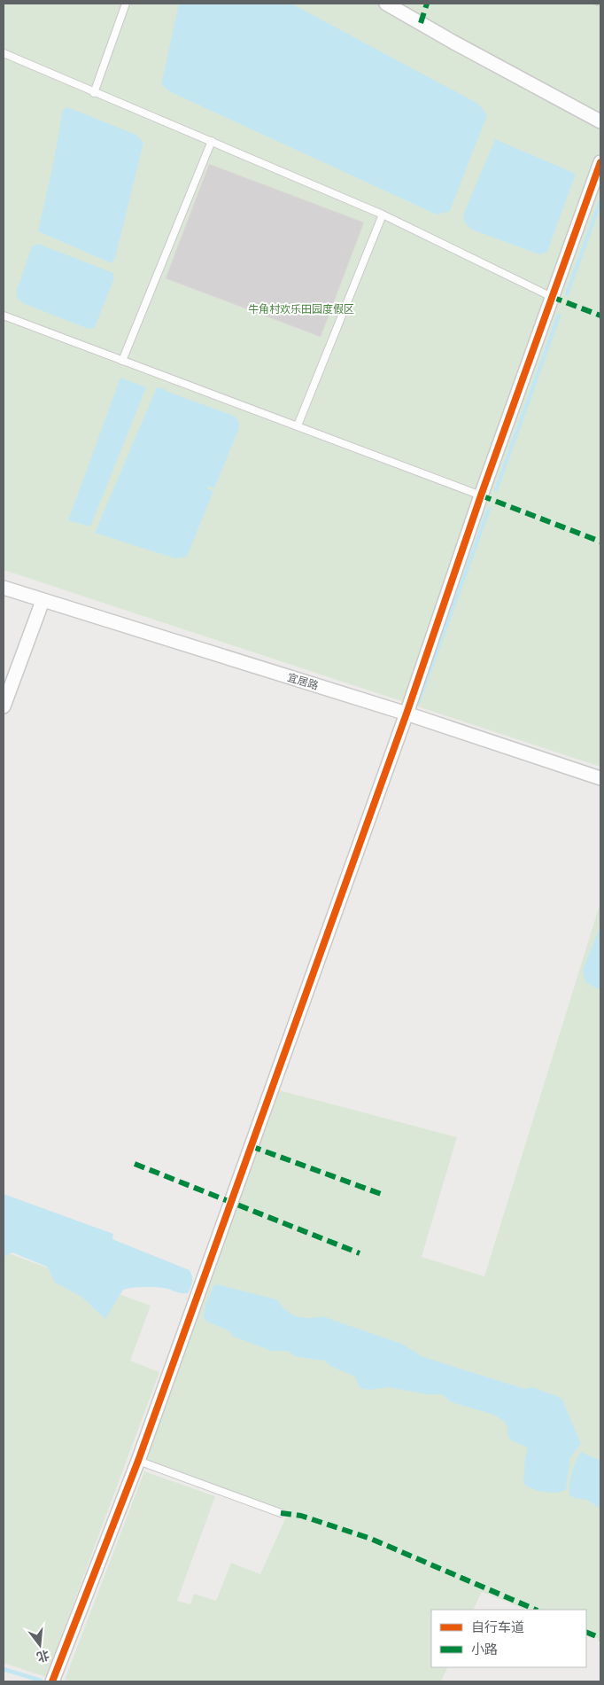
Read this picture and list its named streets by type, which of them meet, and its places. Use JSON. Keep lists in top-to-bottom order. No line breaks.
{"streets":{"street":["宜居路"]},"parks":["牛角村欢乐田园度假区"],"legend":["自行车道","小路"],"north":"bottom"}
